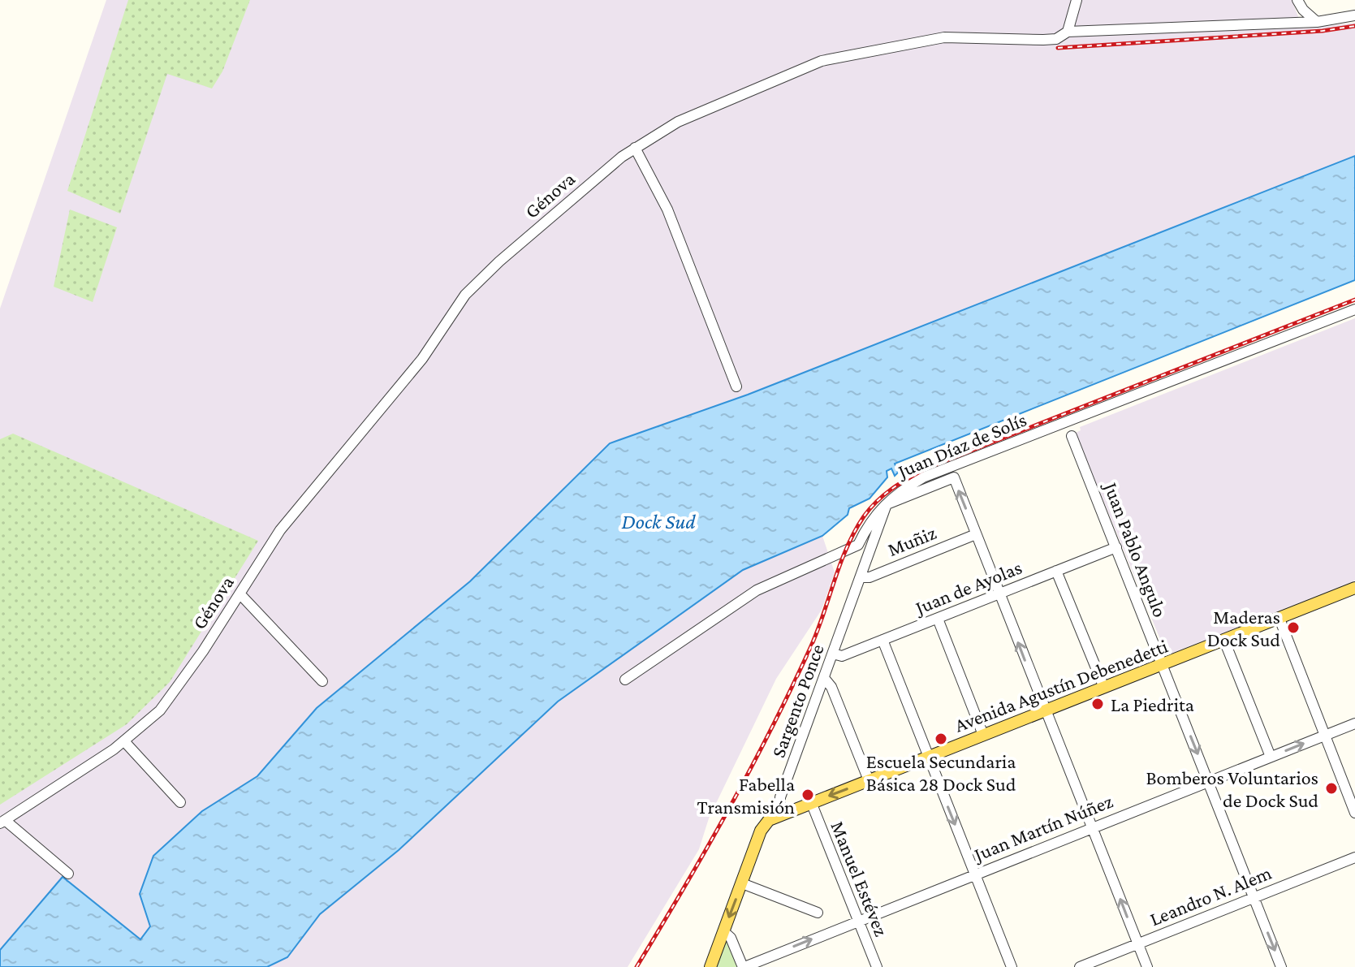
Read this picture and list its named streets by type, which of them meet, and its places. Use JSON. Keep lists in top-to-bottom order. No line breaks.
{"streets":{"main road":["Avenida Agustín Debenedetti"],"street":["Génova","Juan Díaz de Solís","Muñiz","Juan Pablo Angulo","Juan de Ayolas","Sargento Ponce","Juan Martín Núñez","Manuel Estévez","Leandro N. Alem"]},"crossings":[["Juan Díaz de Solís","Sargento Ponce"],["Muñiz","Sargento Ponce"],["Juan Pablo Angulo","Juan de Ayolas"],["Juan Pablo Angulo","Avenida Agustín Debenedetti"],["Juan Pablo Angulo","Juan Martín Núñez"],["Juan Pablo Angulo","Leandro N. Alem"],["Juan de Ayolas","Sargento Ponce"],["Avenida Agustín Debenedetti","Sargento Ponce"],["Avenida Agustín Debenedetti","Manuel Estévez"],["Juan Martín Núñez","Manuel Estévez"]],"water":["Dock Sud"],"places":["Maderas Dock Sud","La Piedrita","Escuela Secundaria Básica 28 Dock Sud","Bomberos Voluntarios de Dock Sud","Fabella Transmisión"]}
